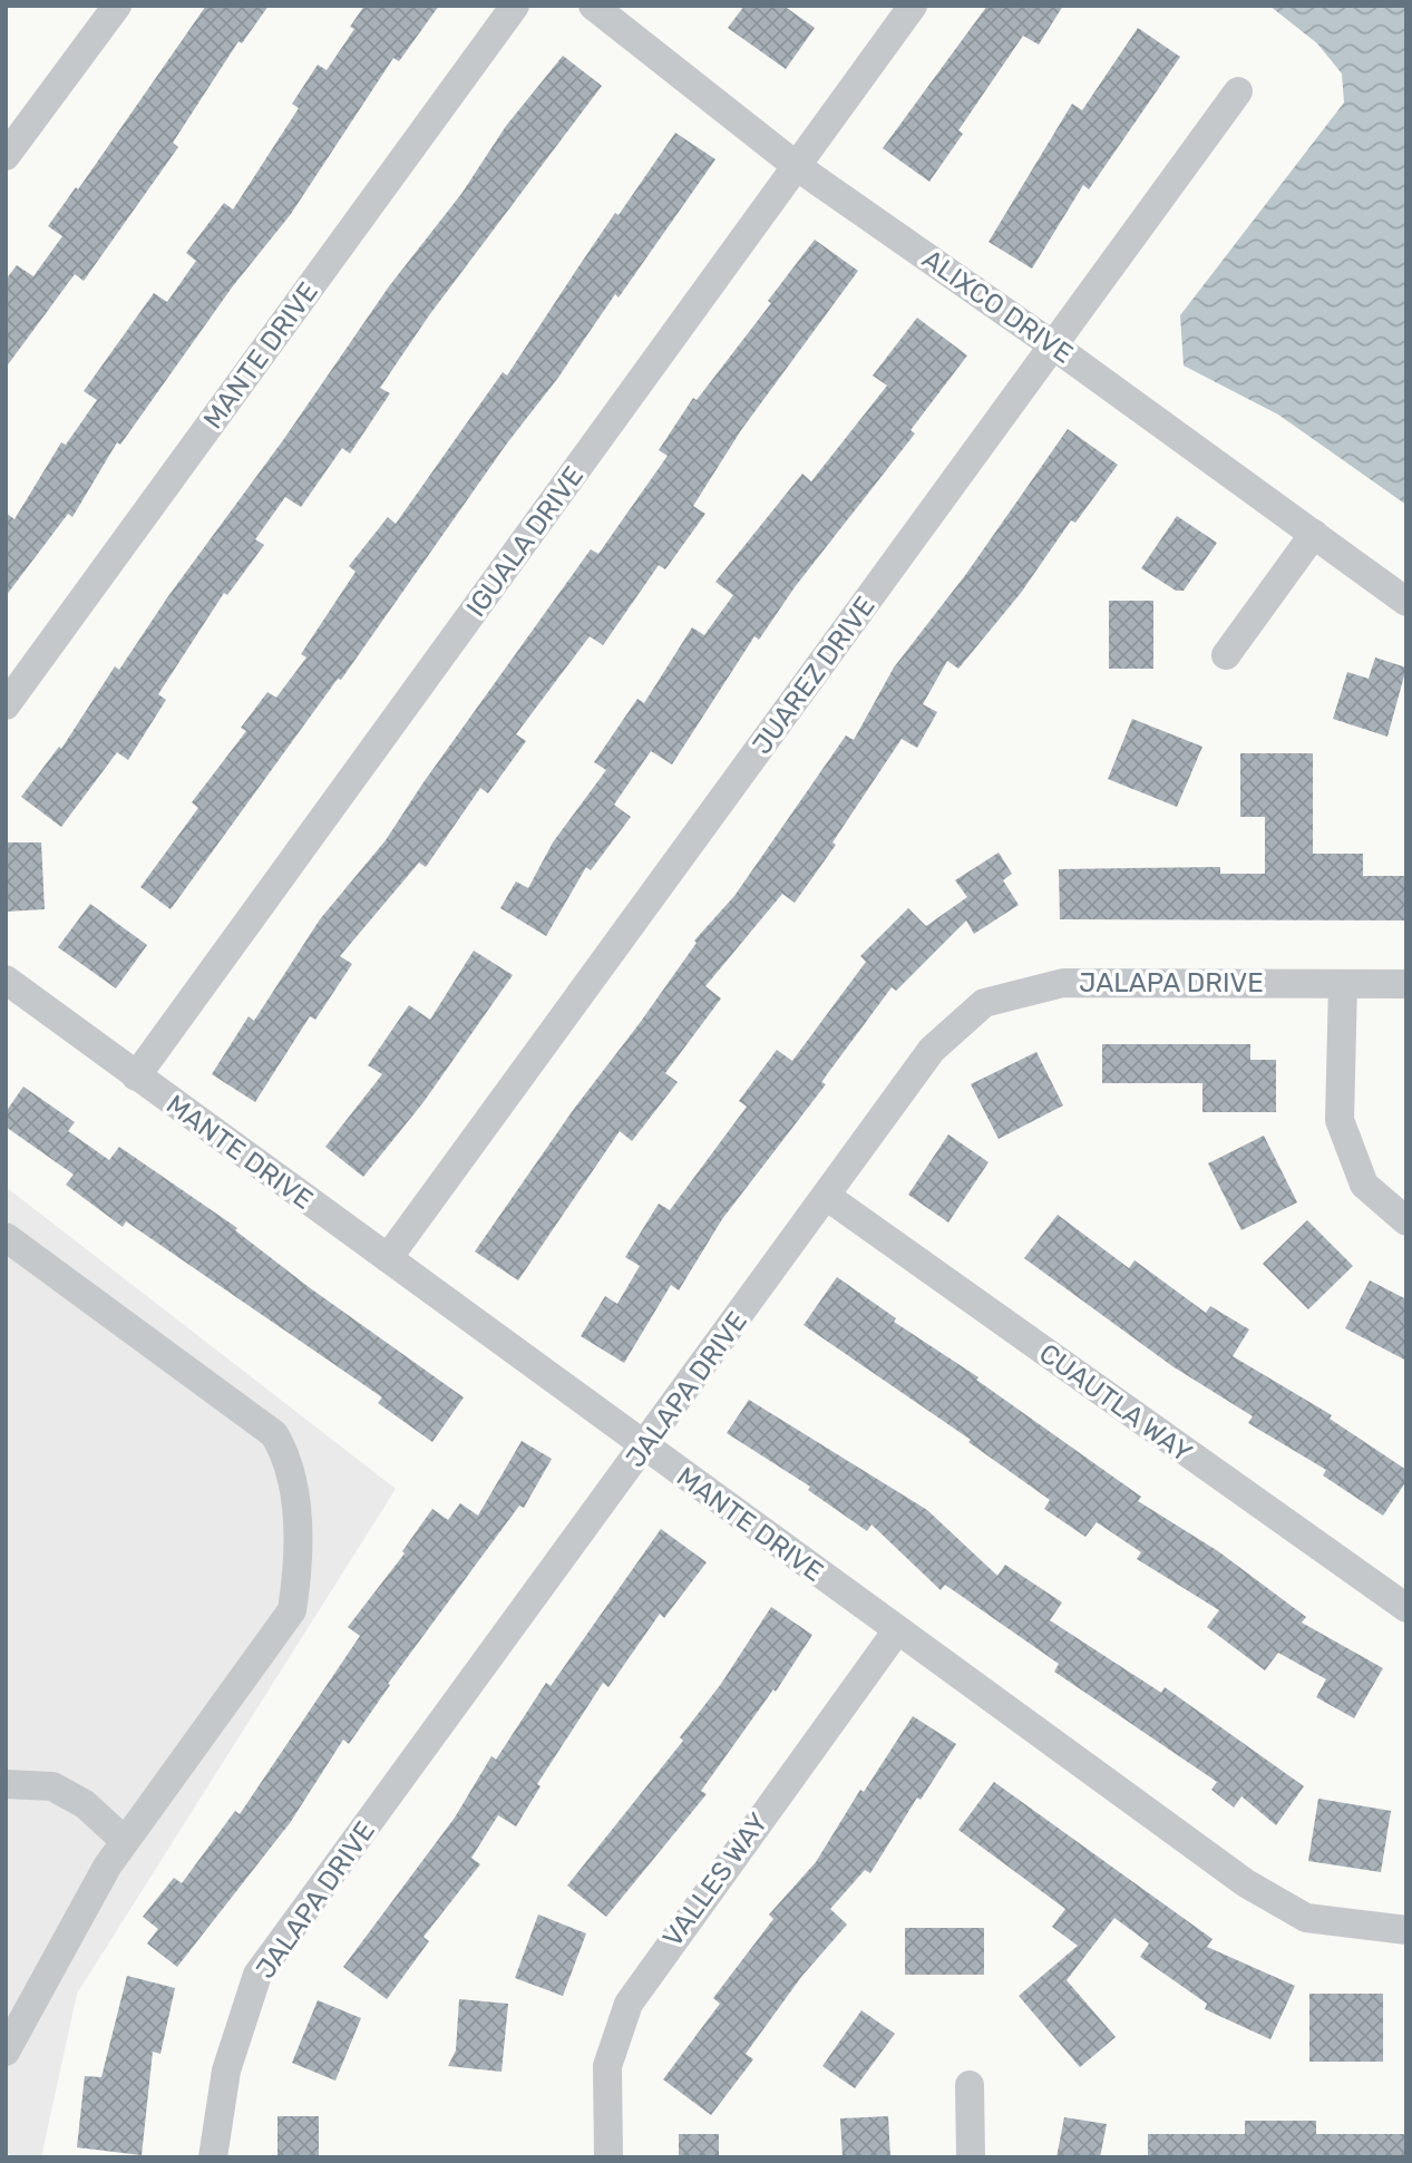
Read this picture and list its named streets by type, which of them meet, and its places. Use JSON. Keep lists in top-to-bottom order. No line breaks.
{"streets":{"street":["ALIXCO DRIVE","MANTE DRIVE","IGUALA DRIVE","JUAREZ DRIVE","JALAPA DRIVE","CUAUTLA WAY","VALLES WAY"]},"crossings":[["ALIXCO DRIVE","IGUALA DRIVE"],["ALIXCO DRIVE","JUAREZ DRIVE"],["MANTE DRIVE","IGUALA DRIVE"],["MANTE DRIVE","JUAREZ DRIVE"],["MANTE DRIVE","JALAPA DRIVE"],["MANTE DRIVE","VALLES WAY"],["JALAPA DRIVE","CUAUTLA WAY"]]}
